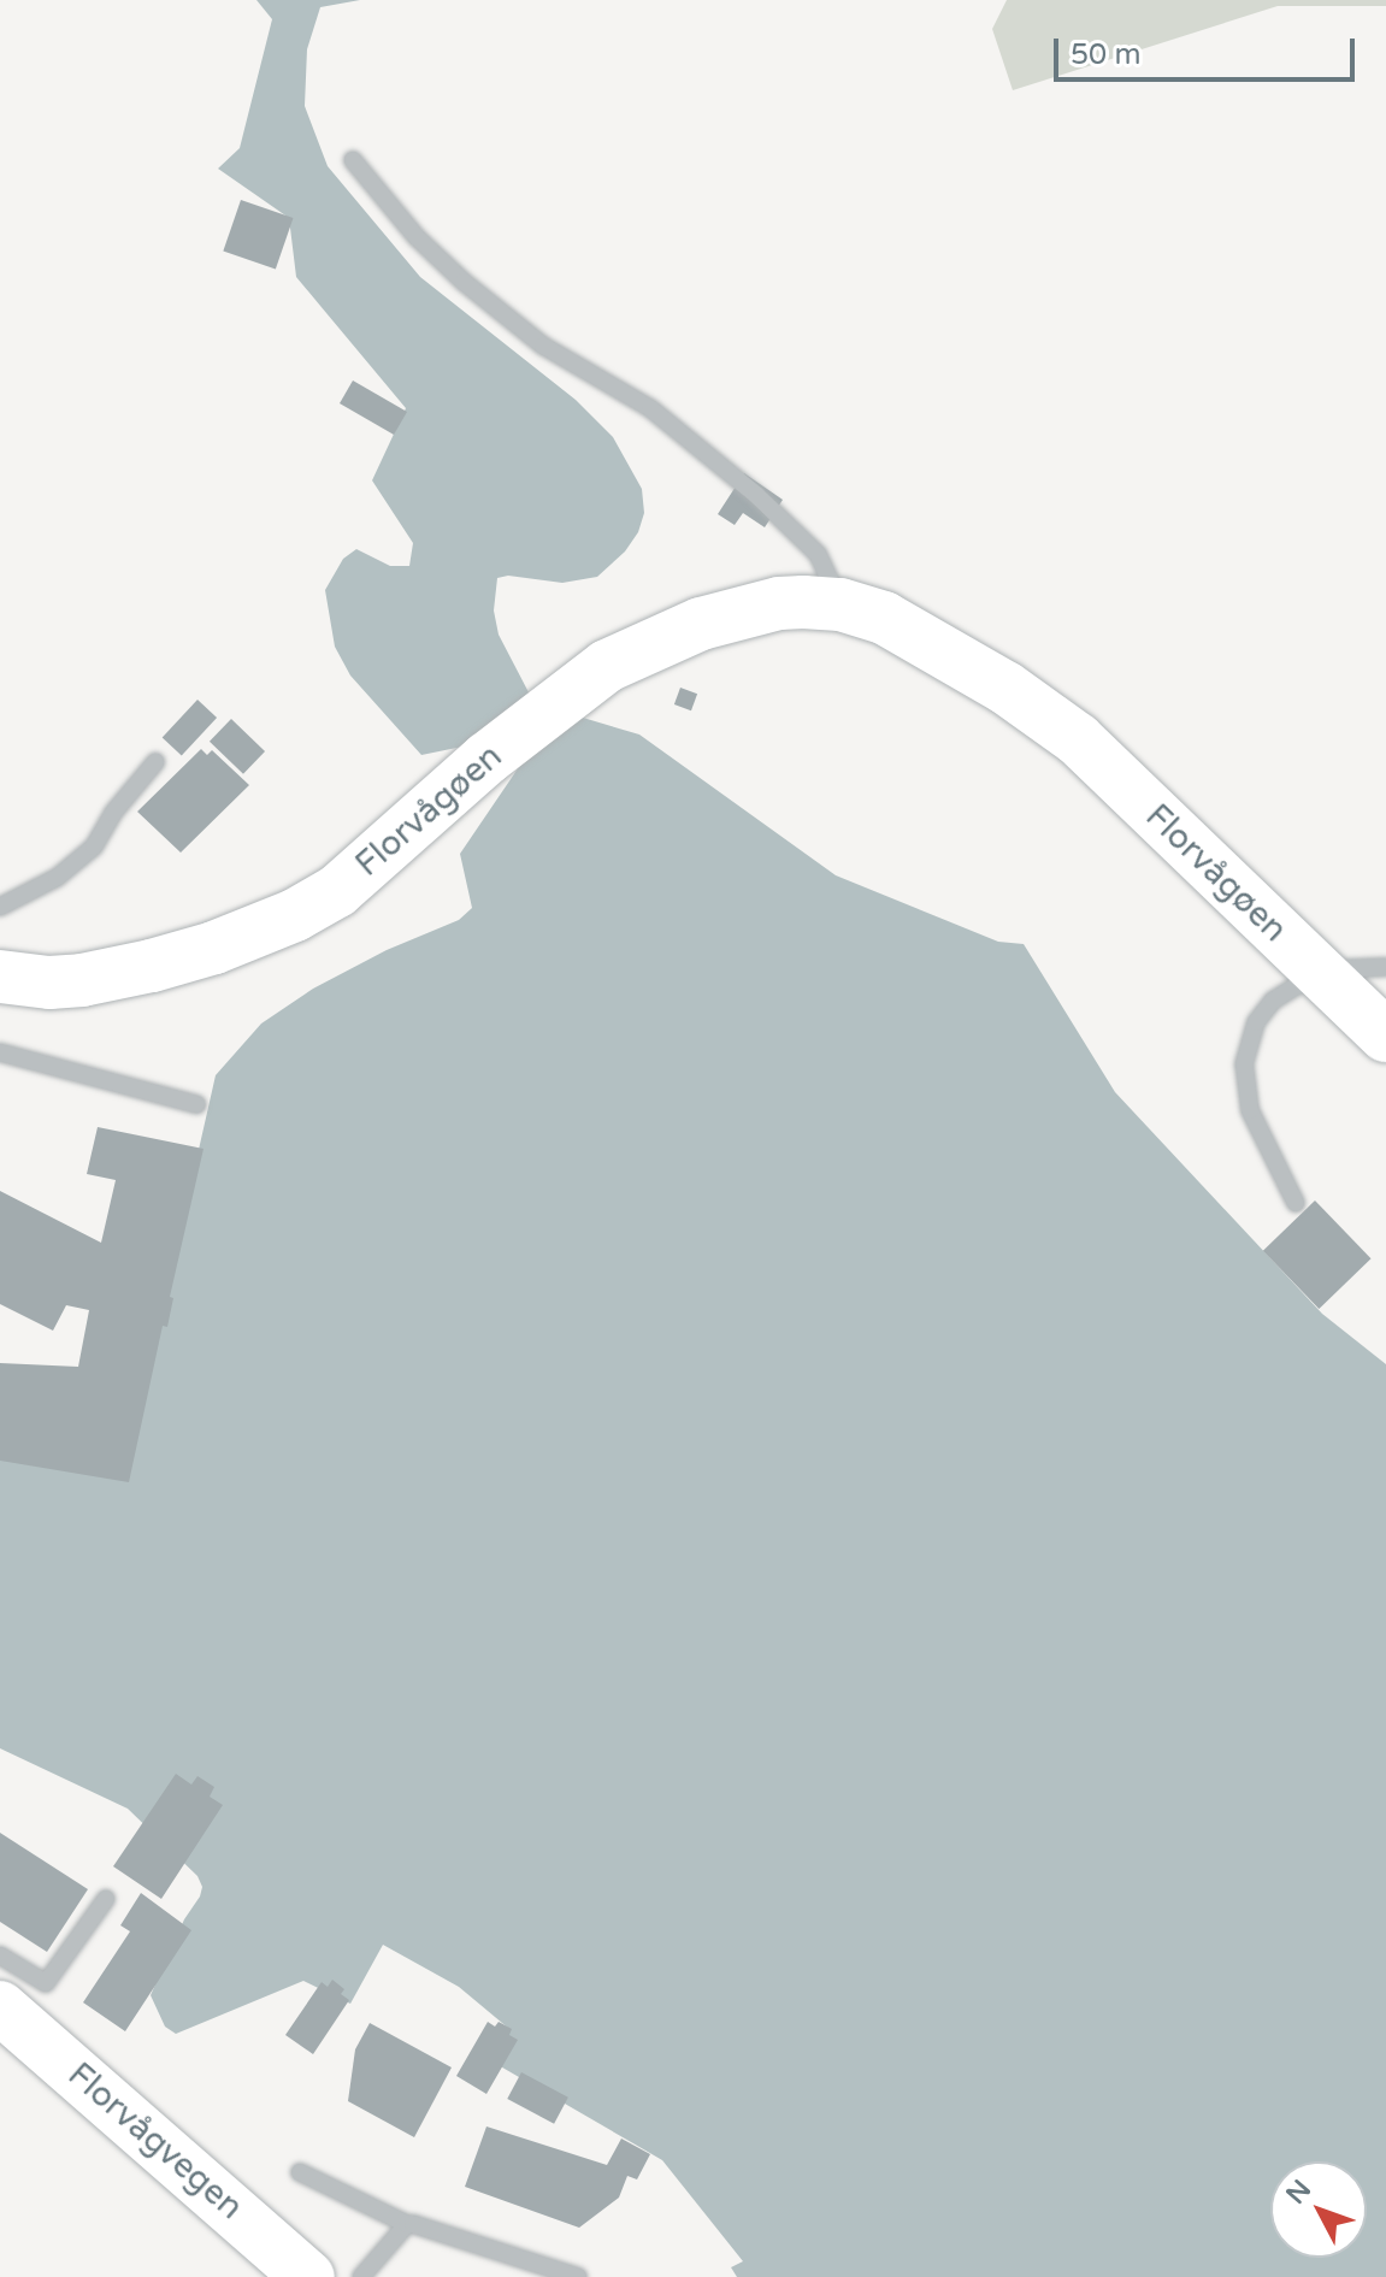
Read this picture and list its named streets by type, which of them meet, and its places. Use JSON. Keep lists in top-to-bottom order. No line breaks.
{"streets":{"main road":["Florvågøen","Florvågvegen"]},"scale_bar":"50 m","north":"top left"}
